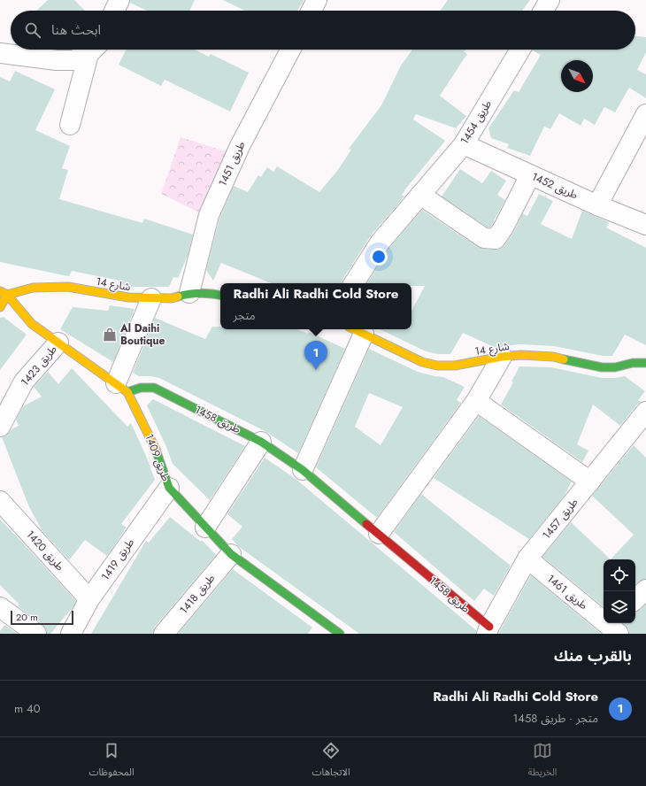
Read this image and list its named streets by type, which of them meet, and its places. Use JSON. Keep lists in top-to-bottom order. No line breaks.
{"streets":{"street":["طريق 1454","طريق 1451","طريق 1452","شارع 14","طريق 1423","طريق 1458","طريق 1409","طريق 1457","طريق 1420","طريق 1419","طريق 1461","طريق 1418"]},"crossings":[["طريق 1454","طريق 1452"],["طريق 1451","شارع 14"],["شارع 14","طريق 1409"],["طريق 1423","طريق 1409"],["طريق 1458","طريق 1409"],["طريق 1458","طريق 1457"],["طريق 1409","طريق 1419"],["طريق 1409","طريق 1418"],["طريق 1457","طريق 1461"],["طريق 1420","طريق 1419"]],"places":{"shop":["Al Daihi Boutique"]},"scale_bar":"20 m","north":"bottom right","page":{"search":"ابحث هنا","popup":["Radhi Ali Radhi Cold Store","متجر"],"pins":"1","scale":"20 m","heading":"بالقرب منك","list":[{"mark":"1","name":"Radhi Ali Radhi Cold Store","note":"متجر · طريق 1458","value":"40 m"}],"nav":["الخريطة","الاتجاهات","المحفوظات"]}}
